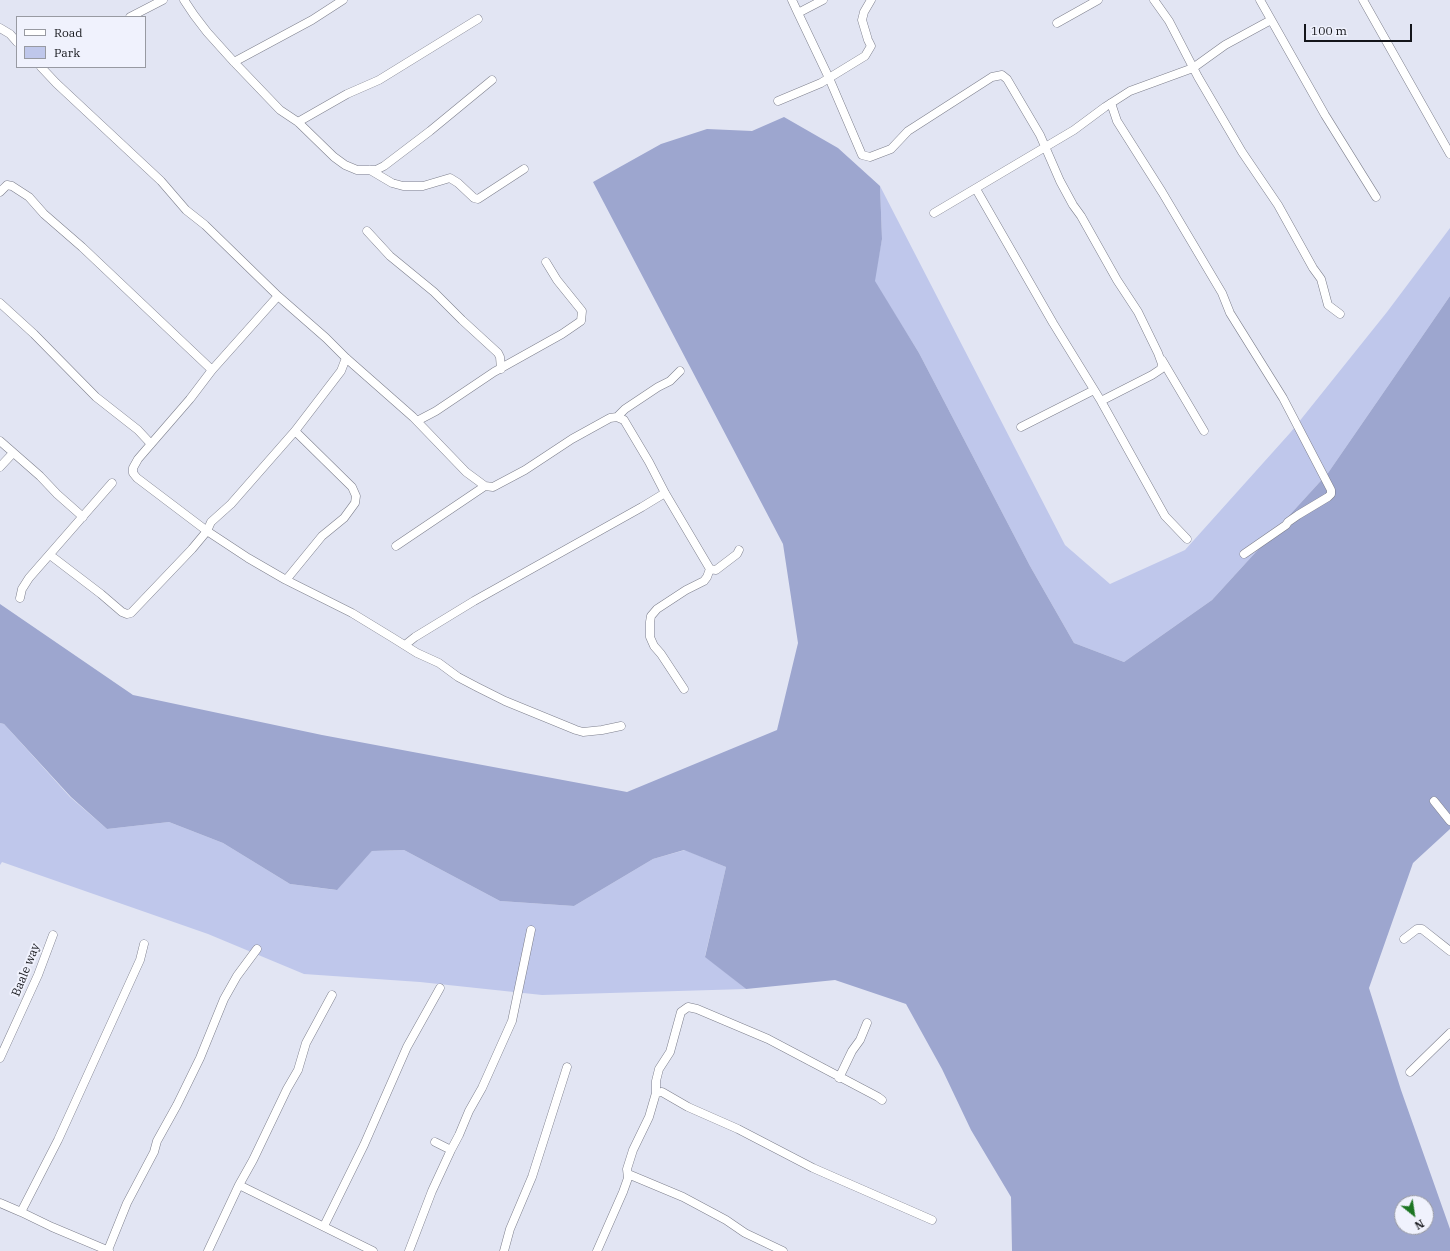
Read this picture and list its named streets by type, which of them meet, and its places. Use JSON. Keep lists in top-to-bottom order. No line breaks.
{"streets":{"street":["Baale way"]},"legend":["Road","Park"],"scale_bar":"100 m","north":"bottom right"}
